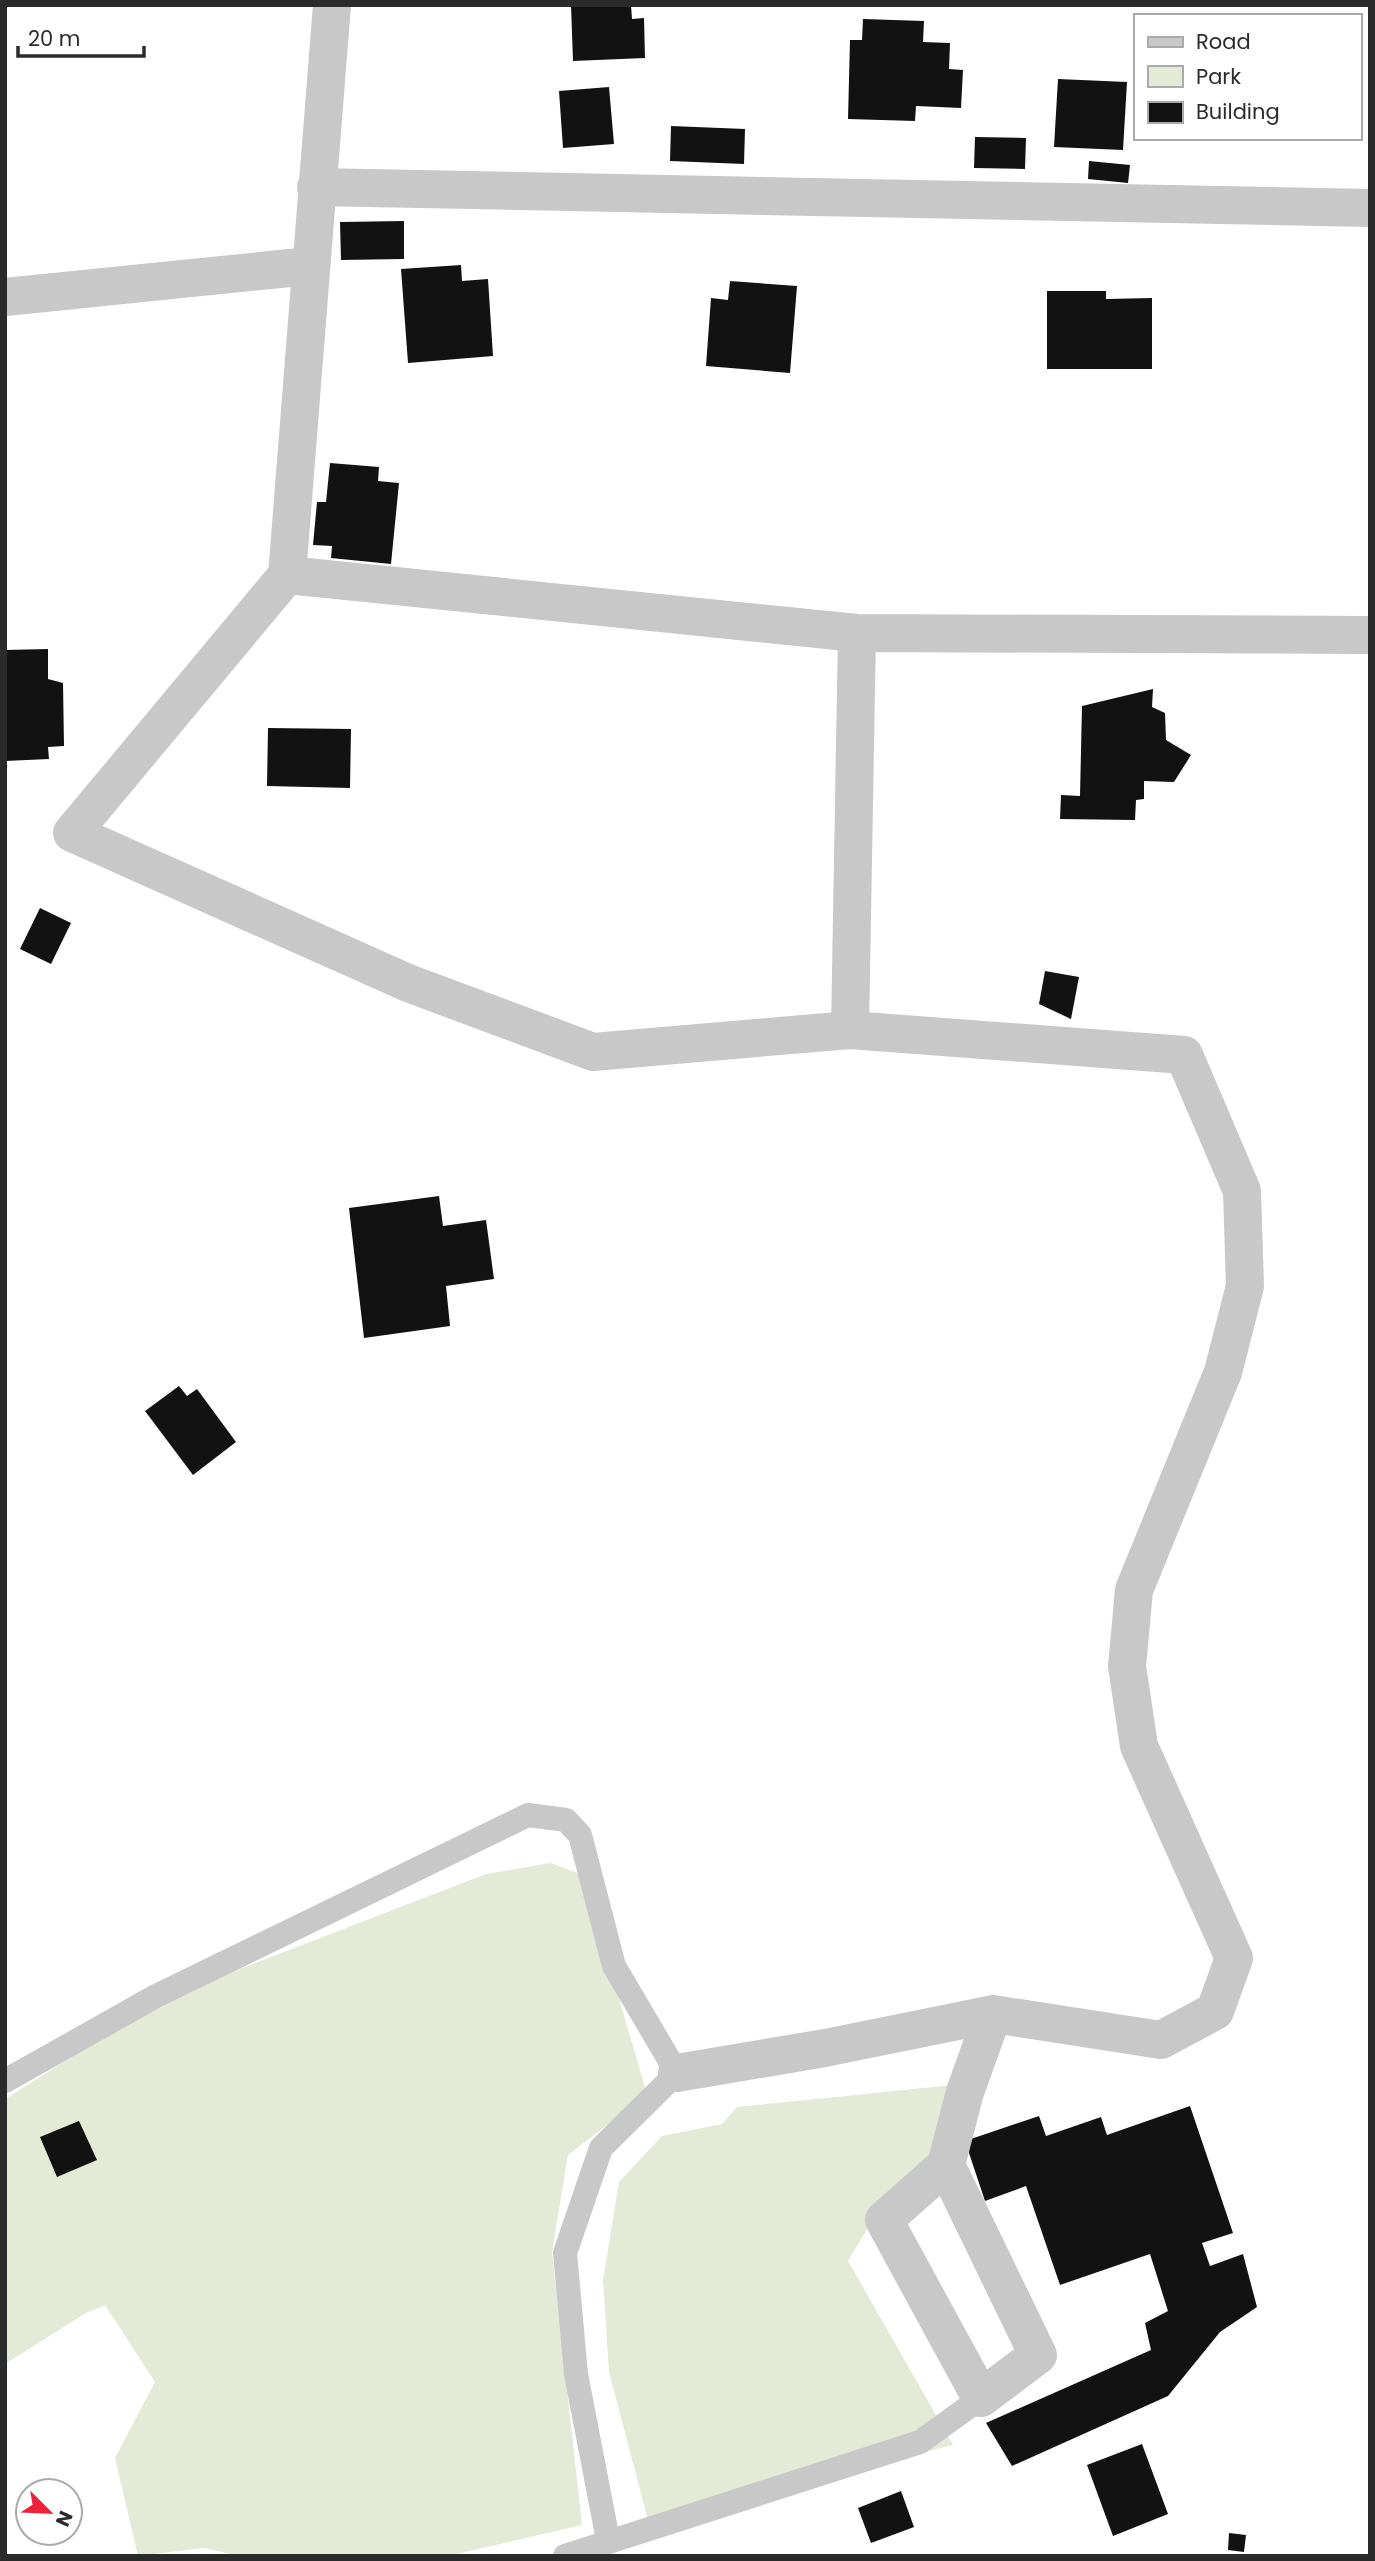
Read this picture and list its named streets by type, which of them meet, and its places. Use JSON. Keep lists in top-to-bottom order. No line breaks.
{"legend":["Road","Park","Building"],"scale_bar":"20 m","north":"bottom right"}
